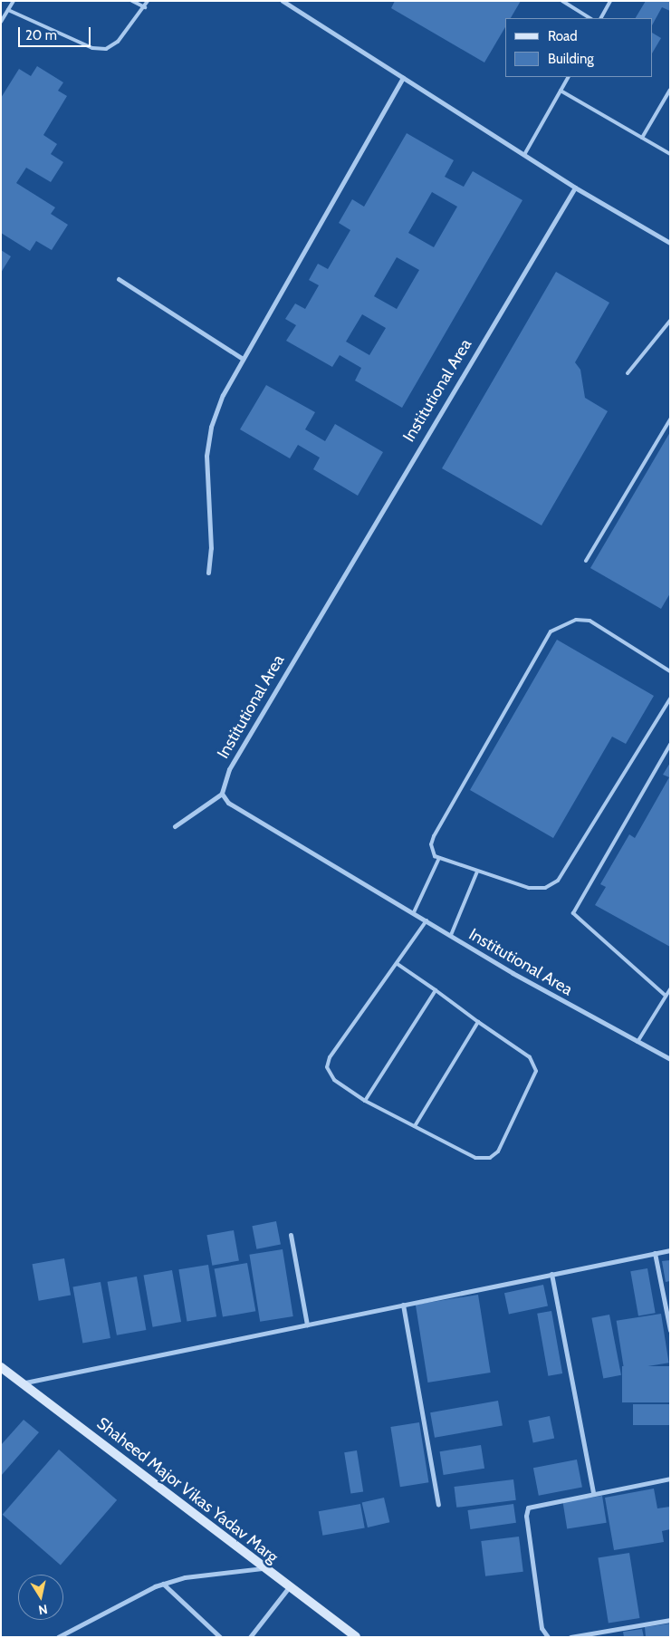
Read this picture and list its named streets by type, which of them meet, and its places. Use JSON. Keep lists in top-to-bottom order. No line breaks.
{"streets":{"street":["Institutional Area","Shaheed Major Vikas Yadav Marg"]},"legend":["Road","Building"],"scale_bar":"20 m","north":"bottom"}
